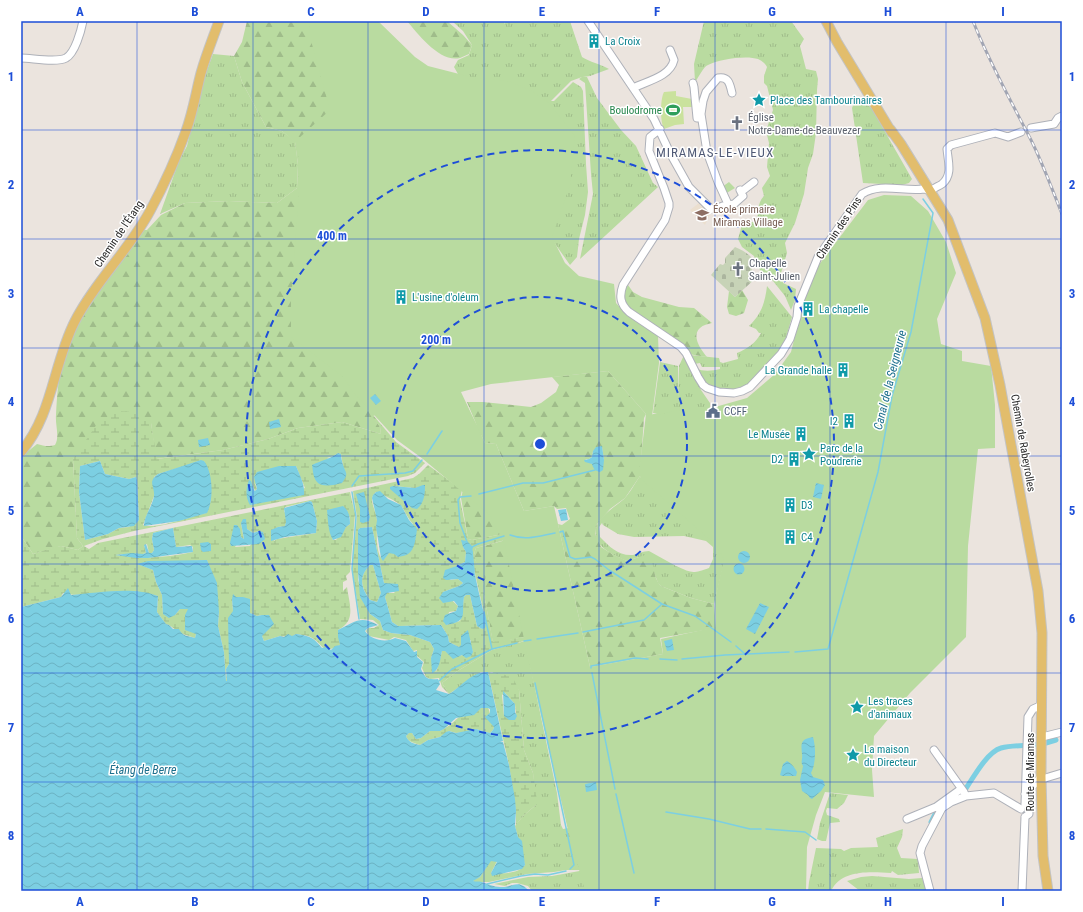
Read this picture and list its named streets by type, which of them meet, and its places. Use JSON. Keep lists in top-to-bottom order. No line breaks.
{"streets":{"main road":["Chemin de l’Étang","Chemin de Rabeyrolles","Route de Miramas"],"street":["Chemin des Pins"]},"crossings":[["Chemin des Pins","Chemin de Rabeyrolles"],["Chemin de Rabeyrolles","Route de Miramas"]],"districts":["MIRAMAS-LE-VIEUX"],"water":["Canal de la Seigneurie","Étang de Berre"],"places":{"building":["La Croix","L'usine d'oléum","La chapelle","La Grande halle","I2","Le Musée","D2","D3","C4"],"place":["Place des Tambourinaires","Parc de la Poudrerie","Les traces d'animaux","La maison du Directeur"],"sports":["Boulodrome"],"church":["Église Notre-Dame-de-Beauvezer","Chapelle Saint-Julien"],"school or university":["École primaire Miramas Village"],"public building":["CCFF"]},"grid":{"columns":["A","B","C","D","E","F","G","H","I"],"rows":["1","2","3","4","5","6","7","8"]},"rings":["400 m","200 m"]}
